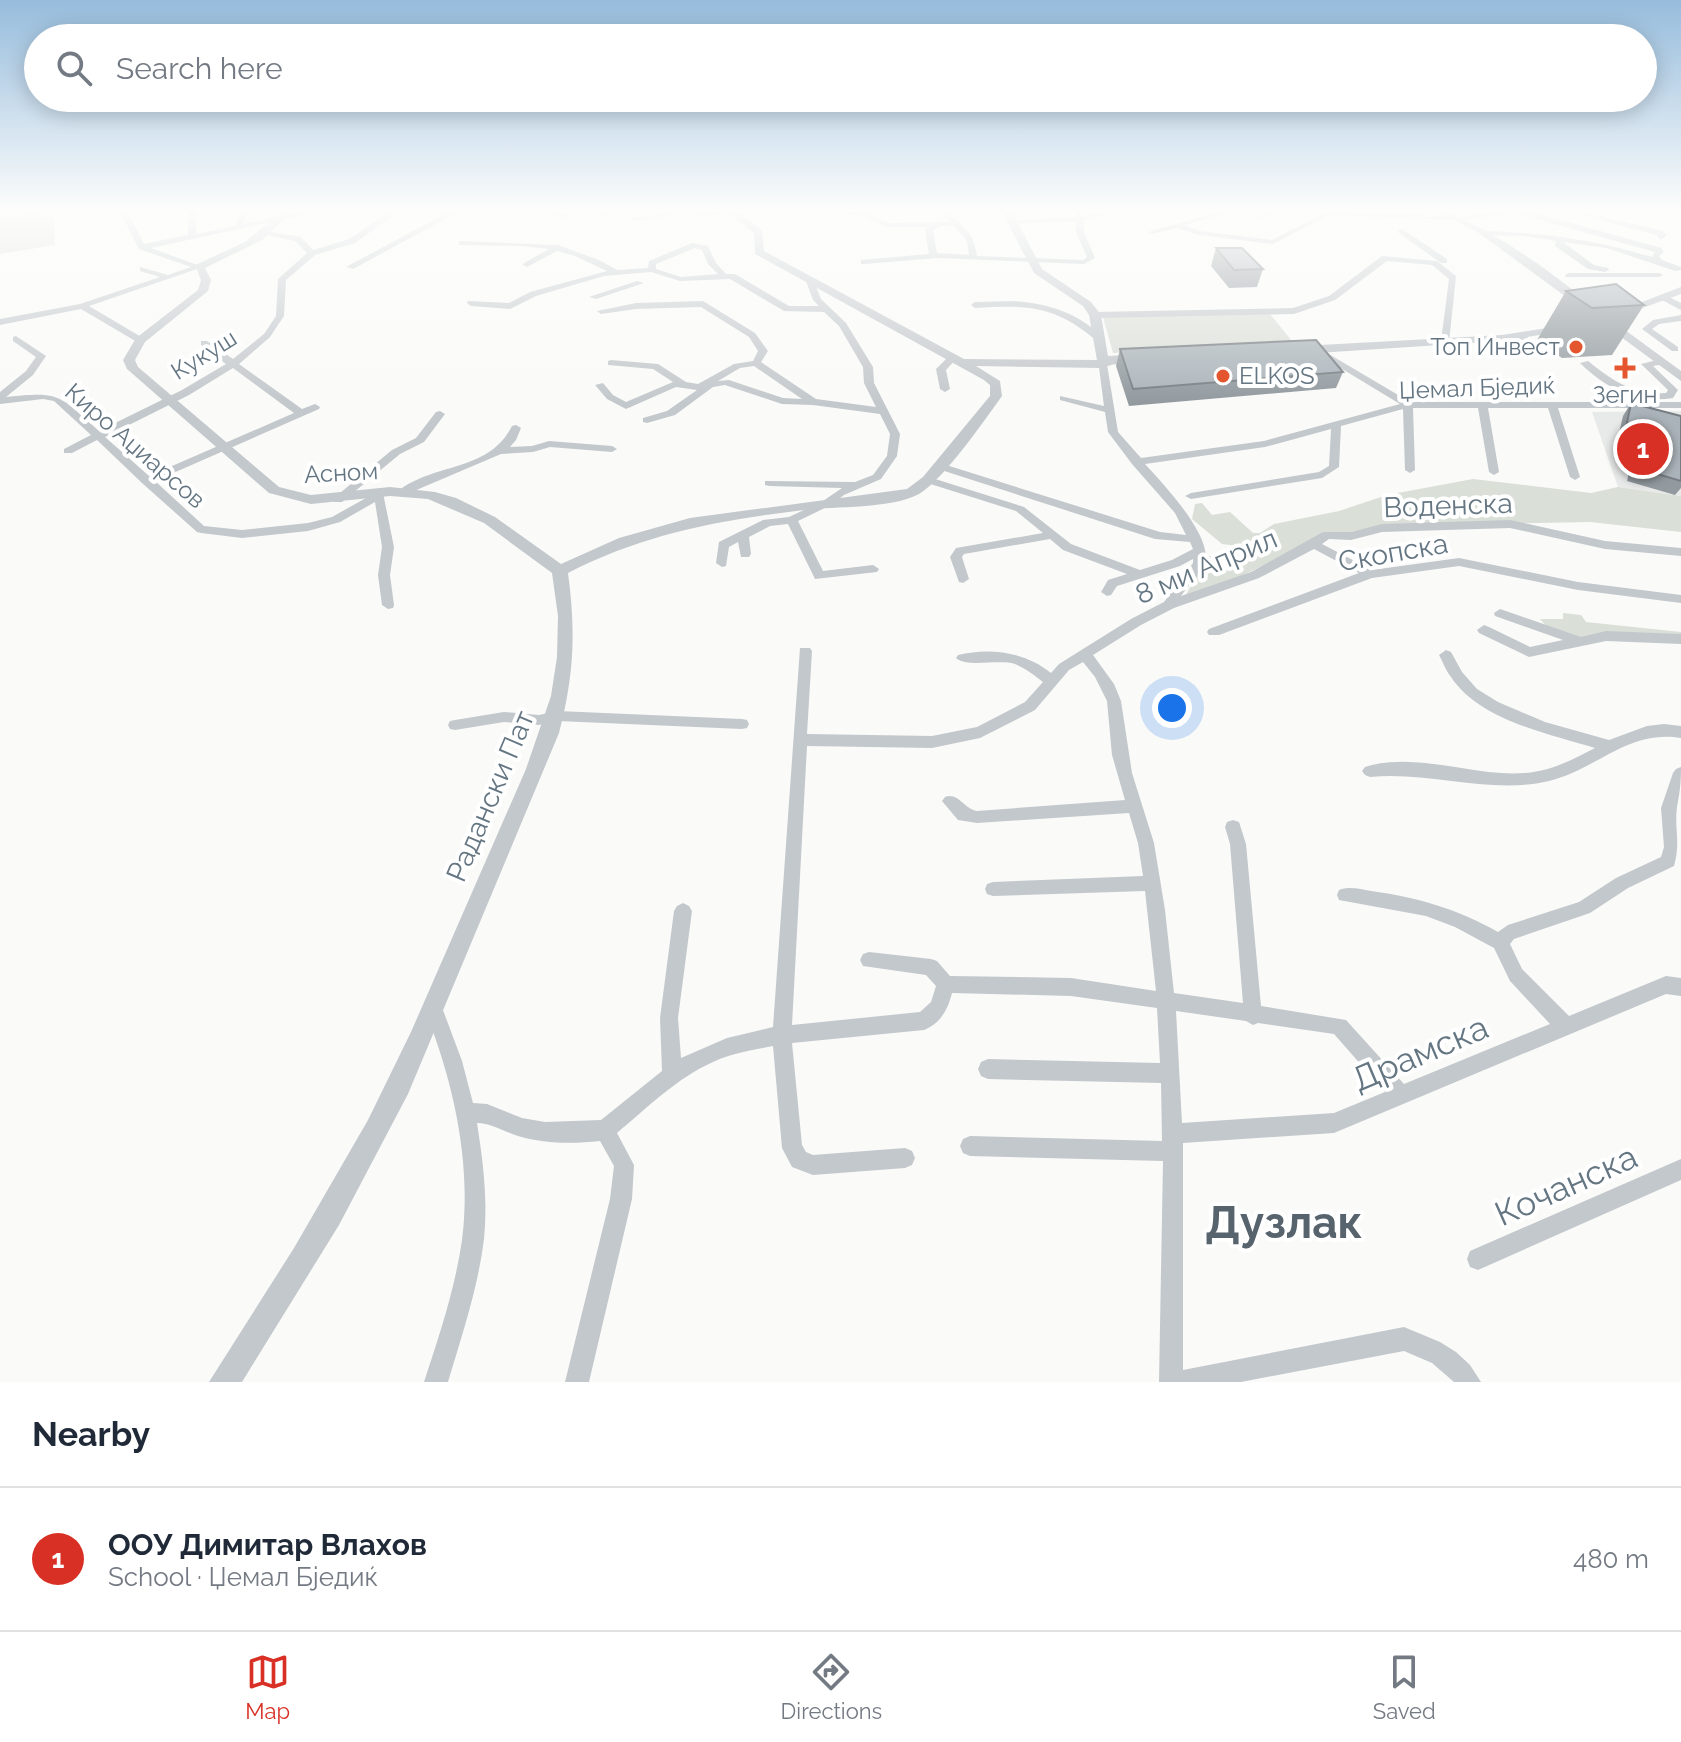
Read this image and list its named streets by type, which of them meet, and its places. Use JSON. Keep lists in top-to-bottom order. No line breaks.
{"streets":{"street":["Кукуш","Џемал Бједиќ","Киро Аџиарсов","Асном","Воденска","Скопска","8 ми Април","Радански Пат","Драмска","Кочанска"]},"crossings":[["Кукуш","Киро Аџиарсов"],["Кукуш","Асном"],["Киро Аџиарсов","Асном"],["Асном","Радански Пат"],["Воденска","8 ми Април"],["Скопска","8 ми Април"]],"districts":["Дузлак"],"places":{"other":["Топ Инвест","ELKOS"],"health":["Зегин"]},"page":{"search":"Search here","pins":"1","heading":"Nearby","list":[{"mark":"1","name":"ООУ Димитар Влахов","note":"School · Џемал Бједиќ","value":"480 m"}],"nav":["Map","Directions","Saved"]}}
